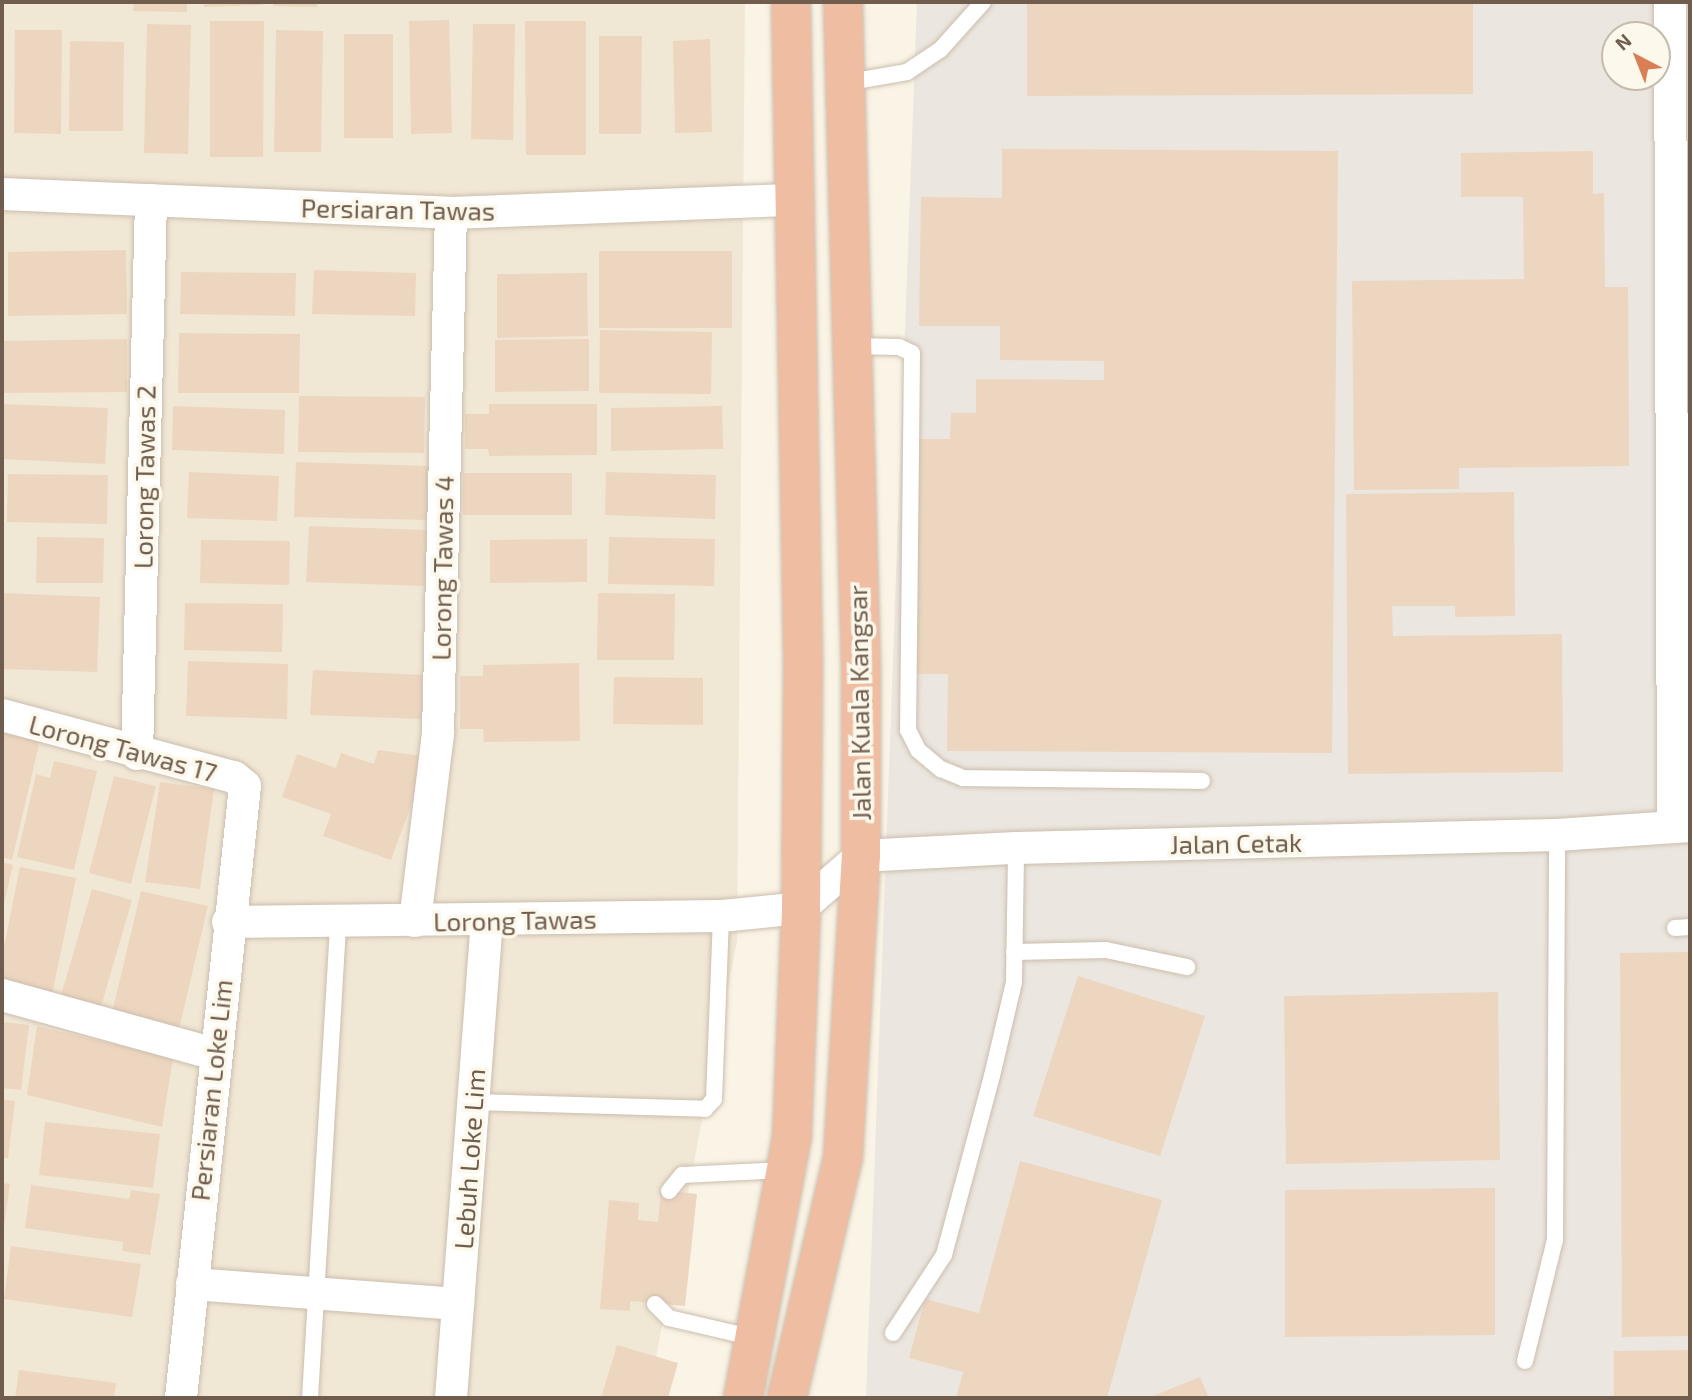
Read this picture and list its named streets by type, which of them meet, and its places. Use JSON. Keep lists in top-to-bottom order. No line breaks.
{"streets":{"highway":["Jalan Kuala Kangsar"],"street":["Persiaran Tawas","Lorong Tawas 2","Lorong Tawas 4","Lorong Tawas 17","Jalan Cetak","Lorong Tawas","Persiaran Loke Lim","Lebuh Loke Lim"]},"crossings":[["Persiaran Tawas","Lorong Tawas 2"],["Persiaran Tawas","Lorong Tawas 4"],["Lorong Tawas 2","Lorong Tawas 17"],["Lorong Tawas 4","Lorong Tawas"],["Jalan Kuala Kangsar","Jalan Cetak"],["Lorong Tawas 17","Persiaran Loke Lim"],["Lorong Tawas","Persiaran Loke Lim"],["Lorong Tawas","Lebuh Loke Lim"]],"north":"top left"}
